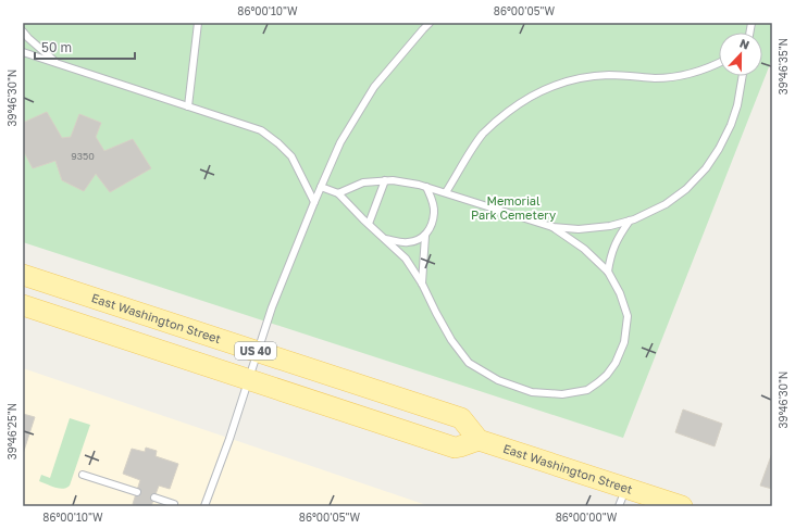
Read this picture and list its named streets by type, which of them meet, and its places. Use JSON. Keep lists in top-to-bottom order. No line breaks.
{"streets":{"main road":["East Washington Street","US 40"]},"crossings":[["East Washington Street","US 40"]],"parks":["Memorial Park Cemetery"],"house_numbers":["9350"],"scale_bar":"50 m","north":"top","coordinates":["86°00'10\"W","86°00'05\"W","39°46'35\"N","39°46'30\"N","39°46'25\"N","86°00'00\"W"]}
